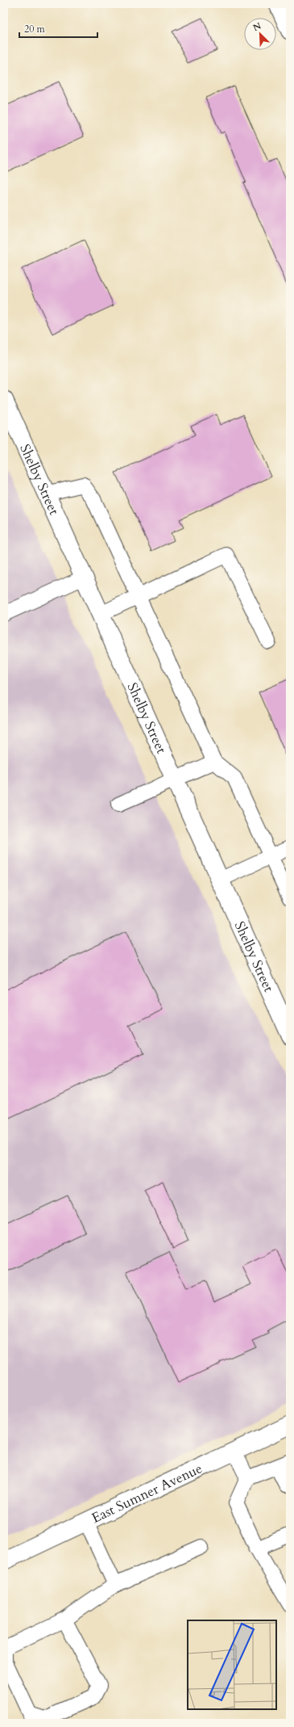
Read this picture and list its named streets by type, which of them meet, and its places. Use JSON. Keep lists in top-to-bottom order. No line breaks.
{"streets":{"main road":["Shelby Street","East Sumner Avenue"]},"scale_bar":"20 m","north":"top left"}
